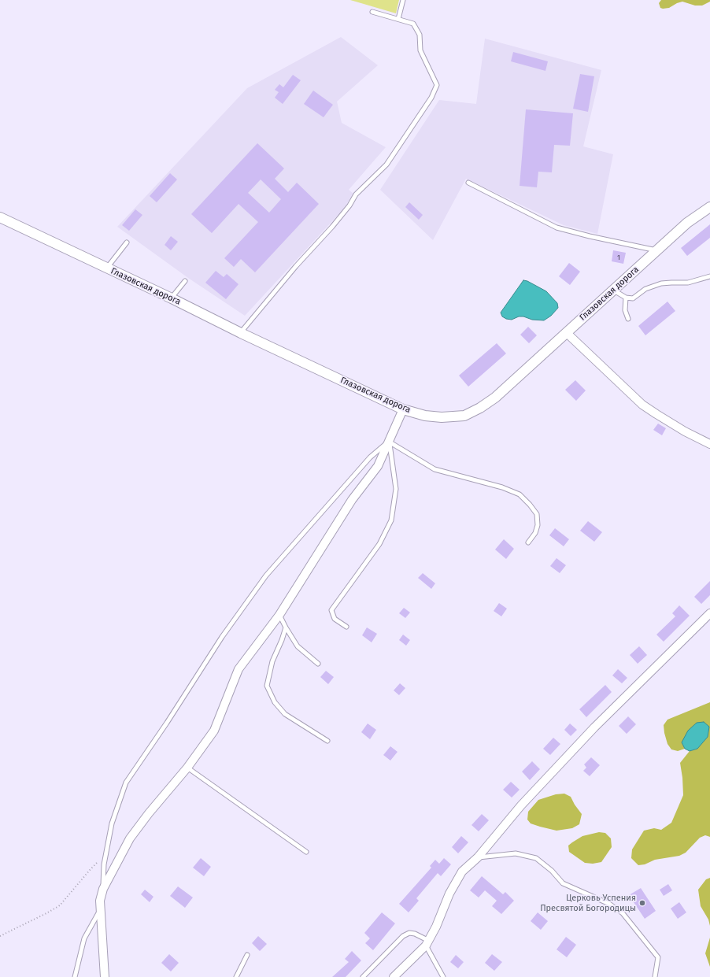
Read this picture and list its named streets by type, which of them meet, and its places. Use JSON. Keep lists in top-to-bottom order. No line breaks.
{"streets":{"street":["Глазовская дорога"]},"places":["Церковь Успения Пресвятой Богородицы"],"house_numbers":["1"]}
